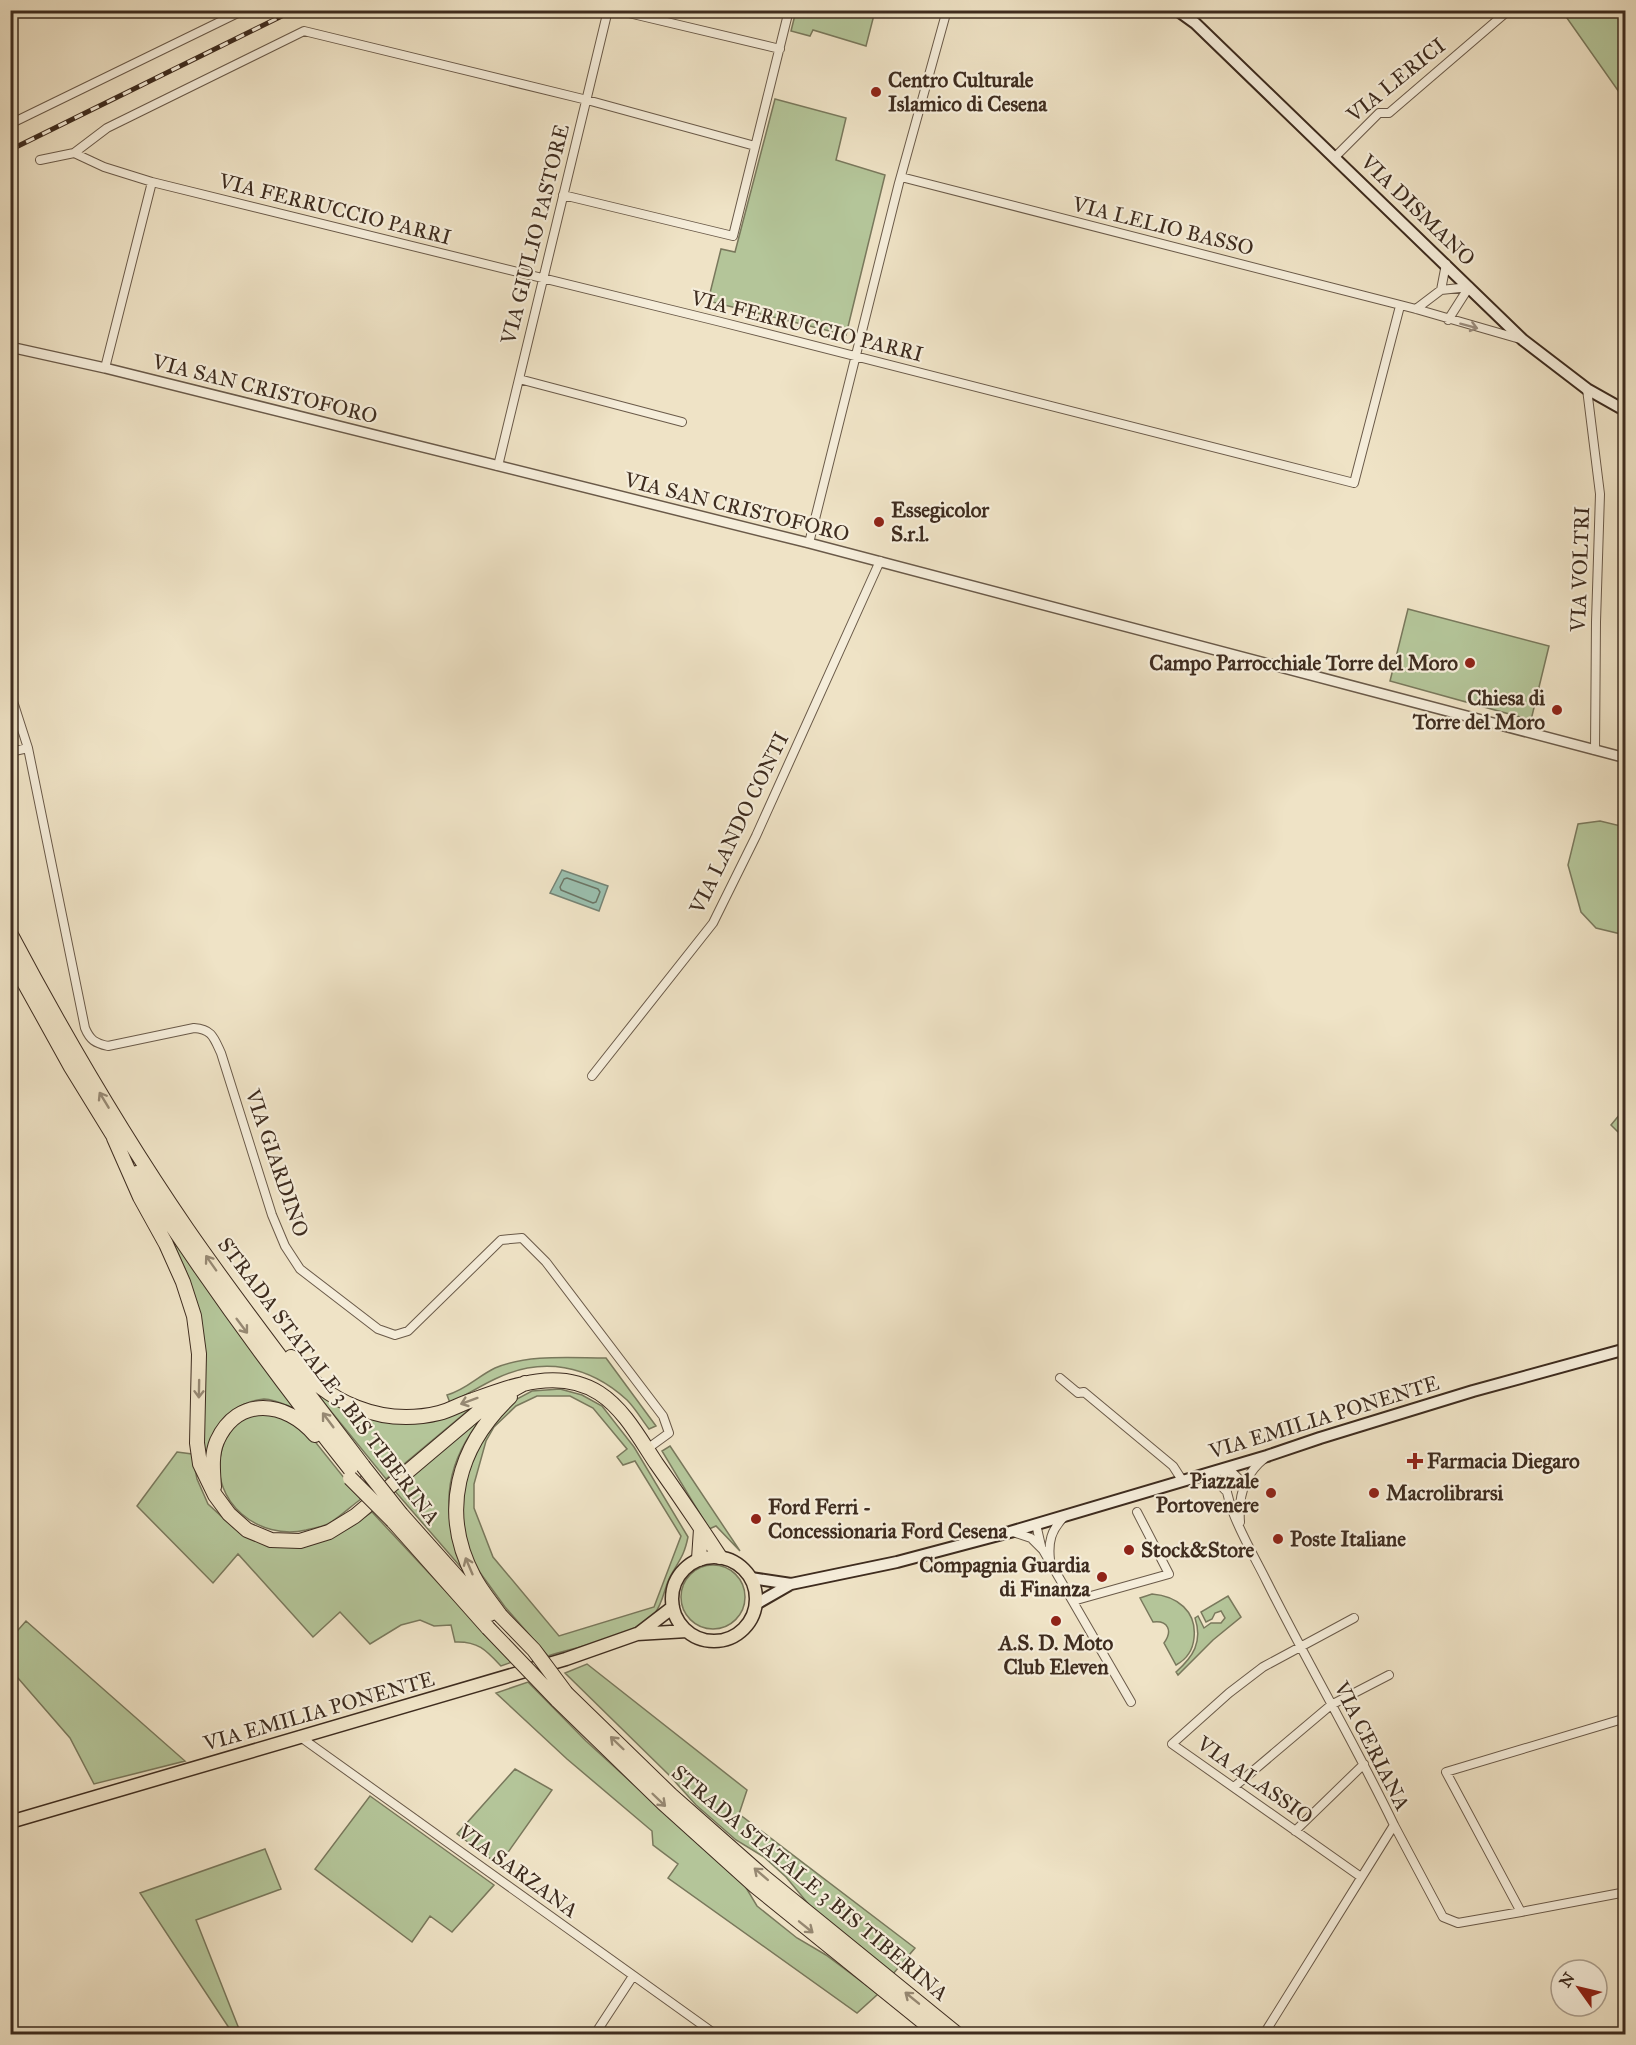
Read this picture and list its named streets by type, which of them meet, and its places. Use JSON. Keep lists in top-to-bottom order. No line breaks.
{"streets":{"highway":["STRADA STATALE 3 BIS TIBERINA"],"main road":["VIA DISMANO","VIA EMILIA PONENTE"],"street":["VIA LERICI","VIA FERRUCCIO PARRI","VIA LELIO BASSO","VIA GIULIO PASTORE","VIA SAN CRISTOFORO","VIA VOLTRI","VIA LANDO CONTI","VIA GIARDINO","VIA CERIANA","VIA ALASSIO","VIA SARZANA"]},"crossings":[["VIA LERICI","VIA DISMANO"],["VIA FERRUCCIO PARRI","VIA LELIO BASSO"],["VIA FERRUCCIO PARRI","VIA GIULIO PASTORE"],["VIA DISMANO","VIA LELIO BASSO"],["VIA DISMANO","VIA VOLTRI"],["VIA GIULIO PASTORE","VIA SAN CRISTOFORO"],["VIA SAN CRISTOFORO","VIA VOLTRI"],["VIA SAN CRISTOFORO","VIA LANDO CONTI"],["VIA EMILIA PONENTE","VIA CERIANA"],["VIA EMILIA PONENTE","VIA SARZANA"],["VIA CERIANA","VIA ALASSIO"]],"places":{"other":["Centro Culturale Islamico di Cesena","Essegicolor S.r.l.","Campo Parrocchiale Torre del Moro","Chiesa di Torre del Moro","Piazzale Portovenere","Macrolibrarsi","Ford Ferri - Concessionaria Ford Cesena","Poste Italiane","Stock&Store","Compagnia Guardia di Finanza","A.S. D. Moto Club Eleven"],"health":["Farmacia Diegaro"]},"north":"top left"}
